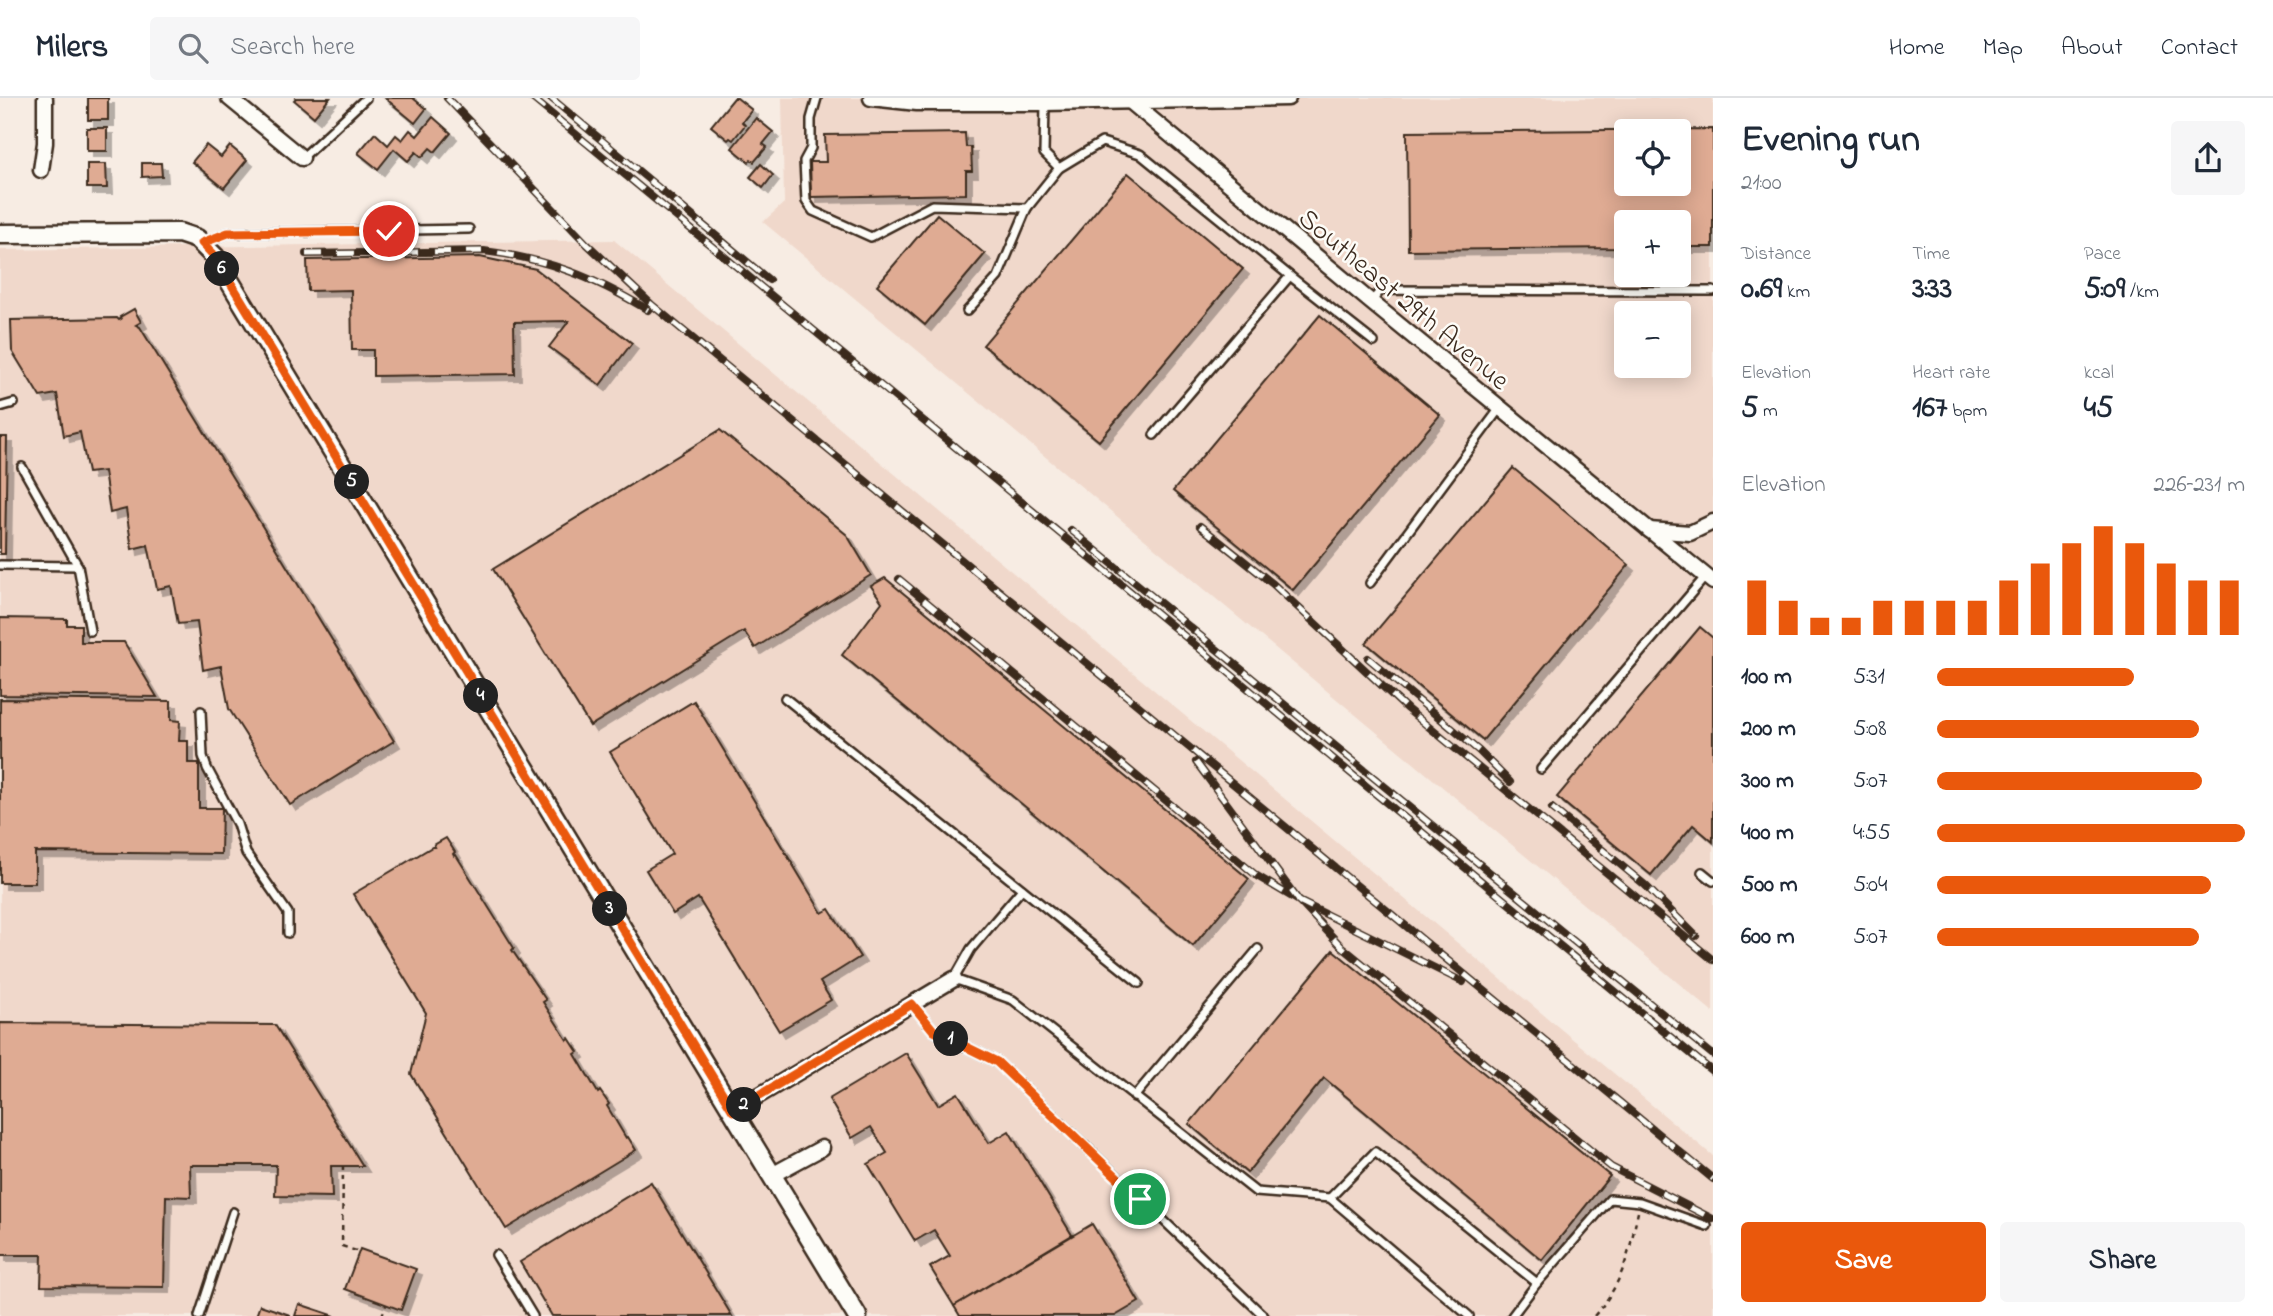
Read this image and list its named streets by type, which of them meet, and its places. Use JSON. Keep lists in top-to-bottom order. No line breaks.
{"streets":{"street":["Southeast 29th Avenue"]},"page":{"header":"Milers","search":"Search here","nav":["Home","Map","About","Contact"],"heading":["Evening run","21:00"],"map_buttons":["+","−"],"stats":[["Distance","0.69 km"],["Time","3:33"],["Pace","5:09 /km"],["Elevation","5 m"],["Heart rate","167 bpm"],["kcal","45"]],"pins":["6","5","4","3","1","2"],"chart":["Elevation","226–231 m"],"list":[{"name":"100 m","note":"5:31"},{"name":"200 m","note":"5:08"},{"name":"300 m","note":"5:07"},{"name":"400 m","note":"4:55"},{"name":"500 m","note":"5:04"},{"name":"600 m","note":"5:07"}],"buttons":["Save","Share"]}}
